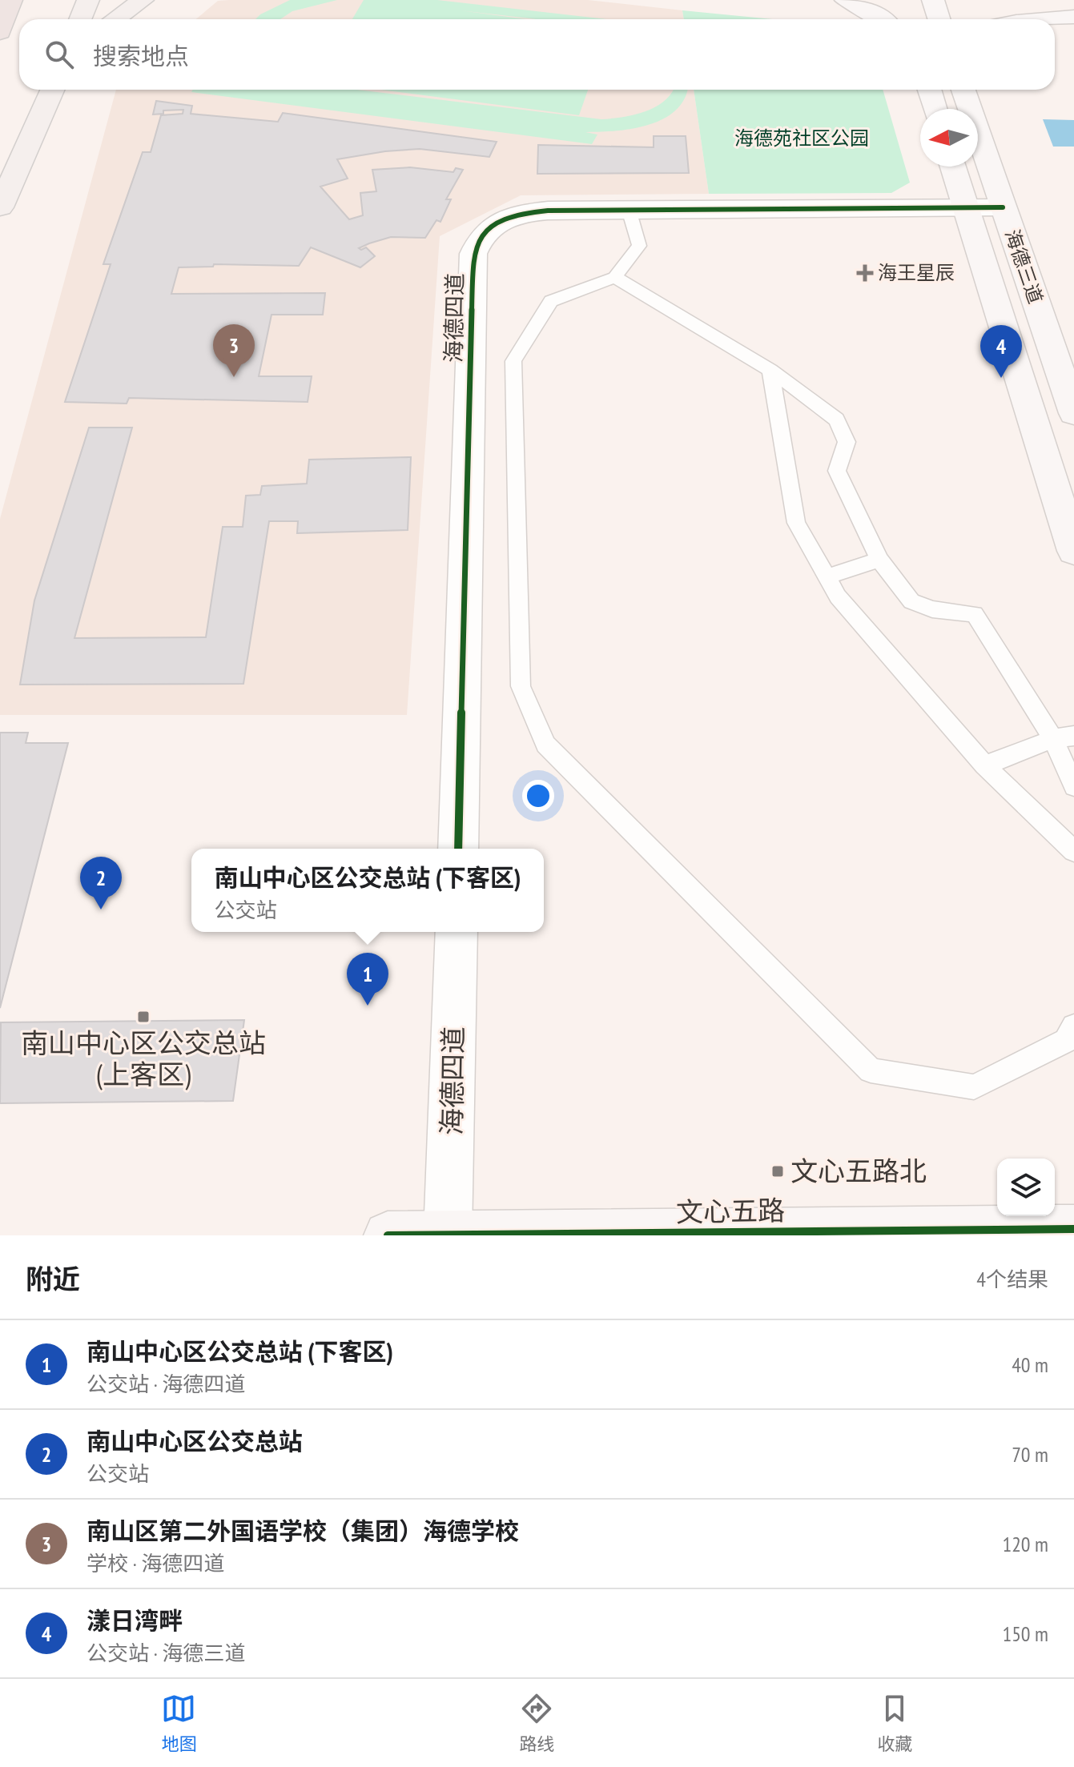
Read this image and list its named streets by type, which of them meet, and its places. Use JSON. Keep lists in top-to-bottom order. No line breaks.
{"streets":{"main road":["海德三道","文心五路"],"street":["海德四道"]},"crossings":[["海德三道","海德四道"],["海德四道","文心五路"]],"parks":["海德苑社区公园"],"places":{"health":["海王星辰"],"transit":["南山中心区公交总站 (上客区)","文心五路北"]},"north":"left","page":{"search":"搜索地点","pins":["3","4","2","1"],"popup":["南山中心区公交总站 (下客区)","公交站"],"heading":["附近","4个结果"],"list":[{"mark":"1","name":"南山中心区公交总站 (下客区)","note":"公交站 · 海德四道","value":"40 m"},{"mark":"2","name":"南山中心区公交总站","note":"公交站","value":"70 m"},{"mark":"3","name":"南山区第二外国语学校（集团）海德学校","note":"学校 · 海德四道","value":"120 m"},{"mark":"4","name":"漾日湾畔","note":"公交站 · 海德三道","value":"150 m"}],"nav":["地图","路线","收藏"]}}
